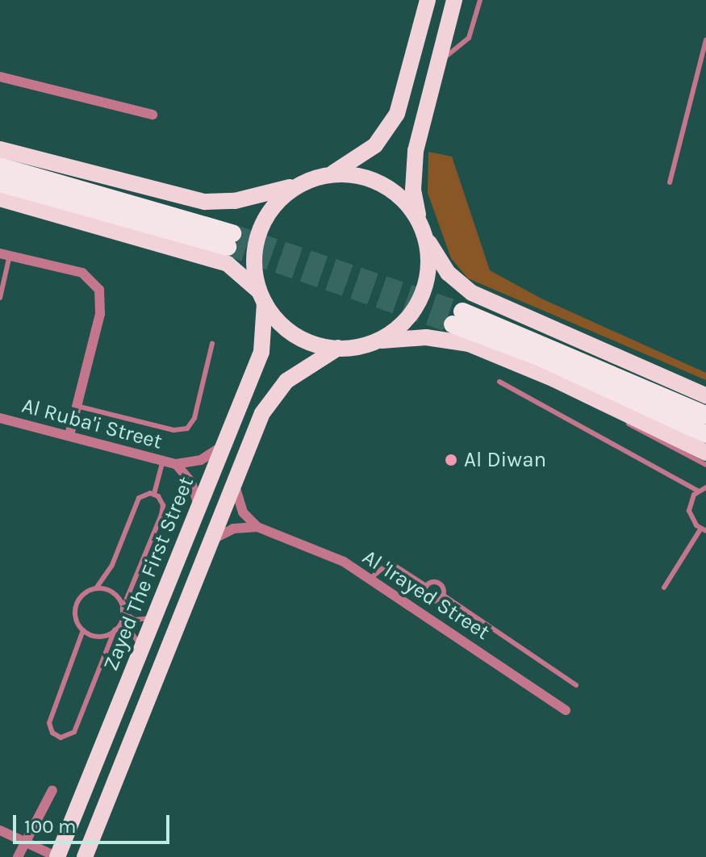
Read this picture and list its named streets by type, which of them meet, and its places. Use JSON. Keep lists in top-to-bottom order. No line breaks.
{"streets":{"main road":["Zayed The First Street"],"street":["Al Ruba'i Street","Al 'Irayed Street"]},"crossings":[["Al Ruba'i Street","Zayed The First Street"]],"places":["Al Diwan"],"scale_bar":"100 m"}
